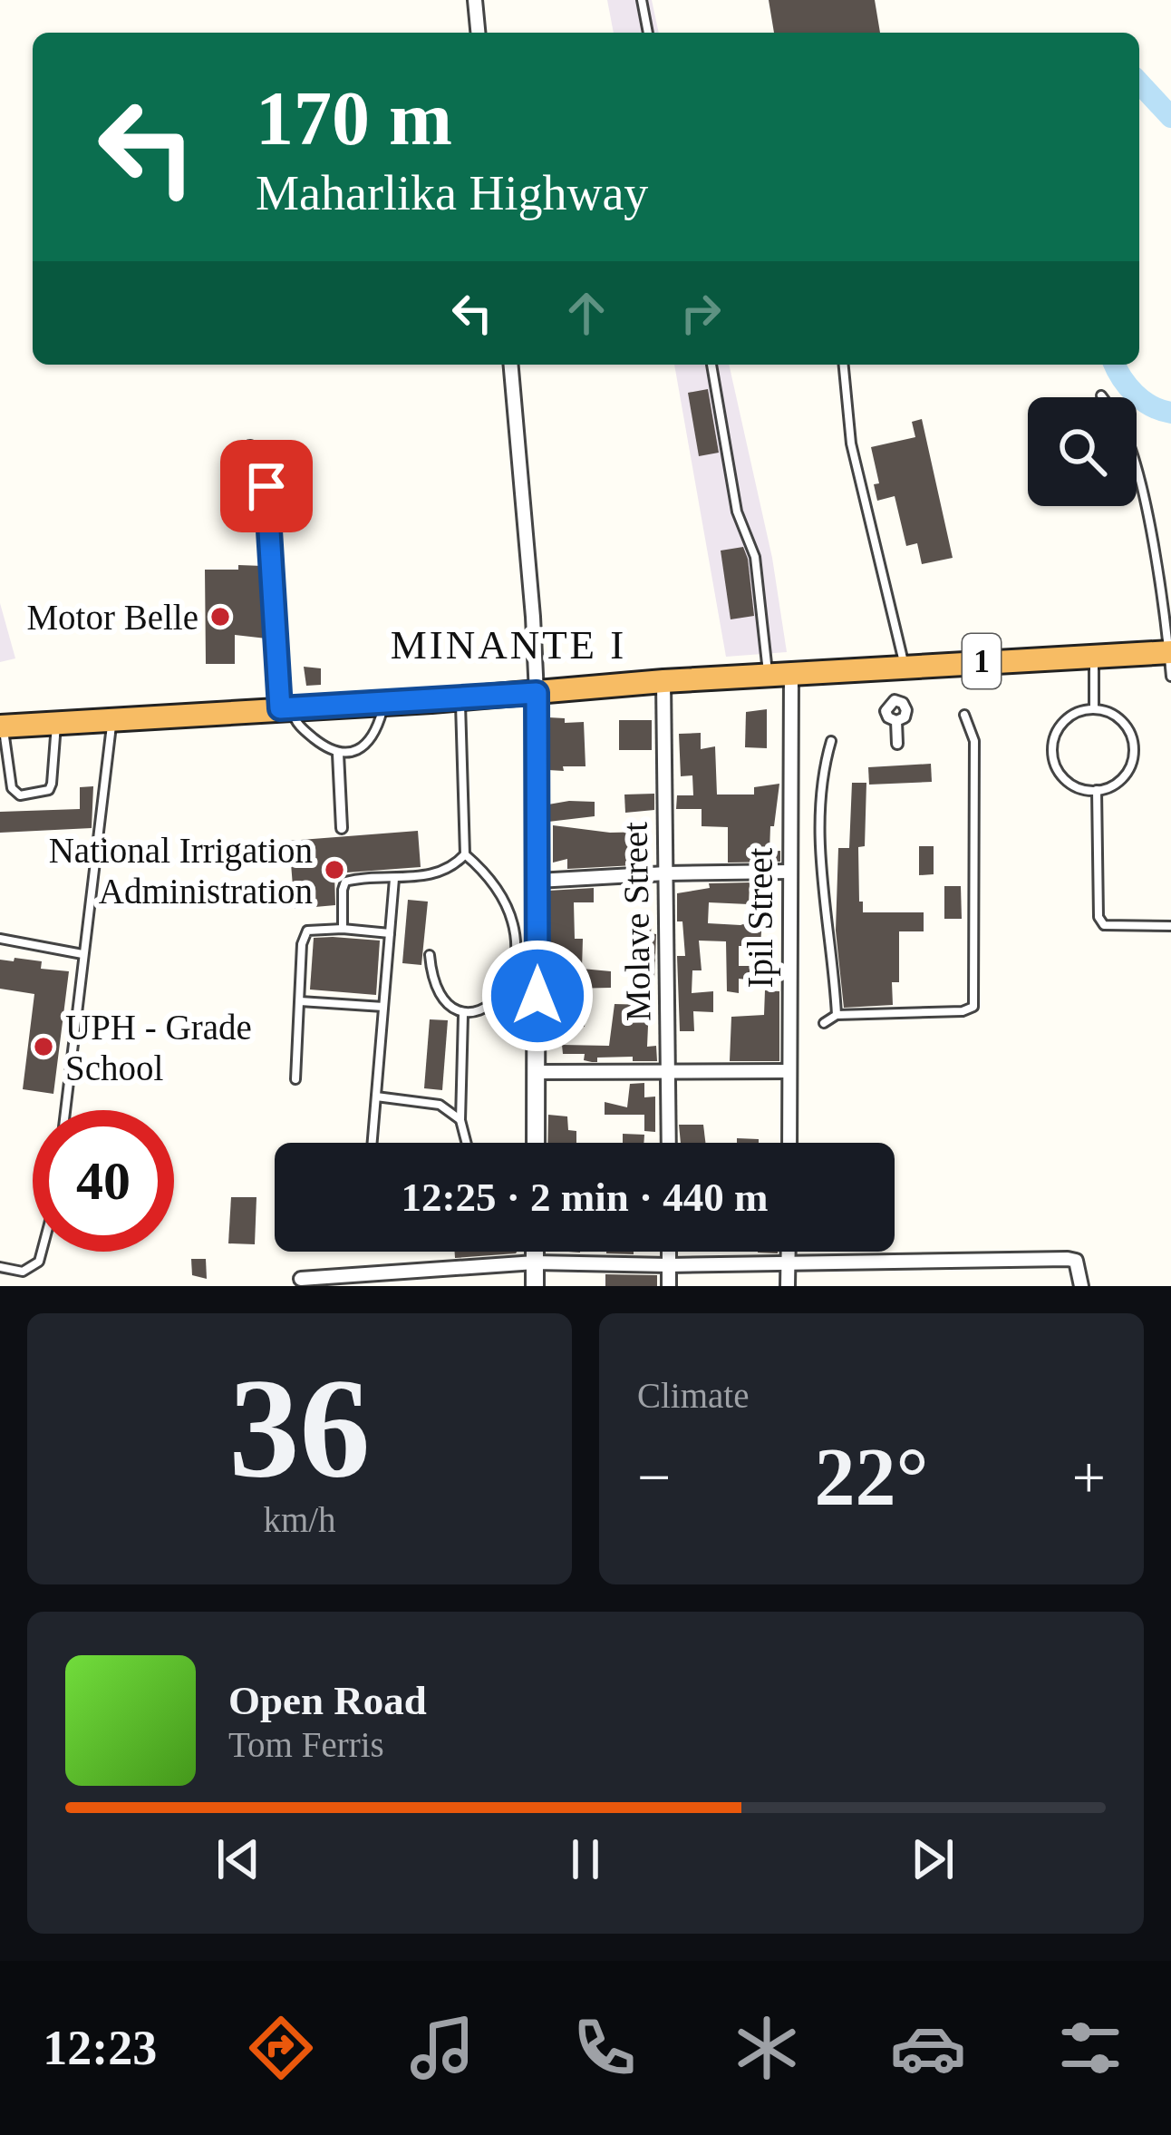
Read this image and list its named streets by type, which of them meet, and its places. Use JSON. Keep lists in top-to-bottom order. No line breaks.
{"streets":{"highway":["1"],"street":["Ipil Street","Molave Street"]},"crossings":[["1","Ipil Street"],["1","Molave Street"]],"districts":["MINANTE I"],"places":["Motor Belle","National Irrigation Administration","UPH - Grade School"],"page":{"turn":["170 m","Maharlika Highway"],"limit":"40","trip":"12:25 · 2 min · 440 m","tile":[["36","km/h"],"Climate"],"heat":["−","22°","+"],"song":["Open Road","Tom Ferris"],"tabs":"12:23"}}
